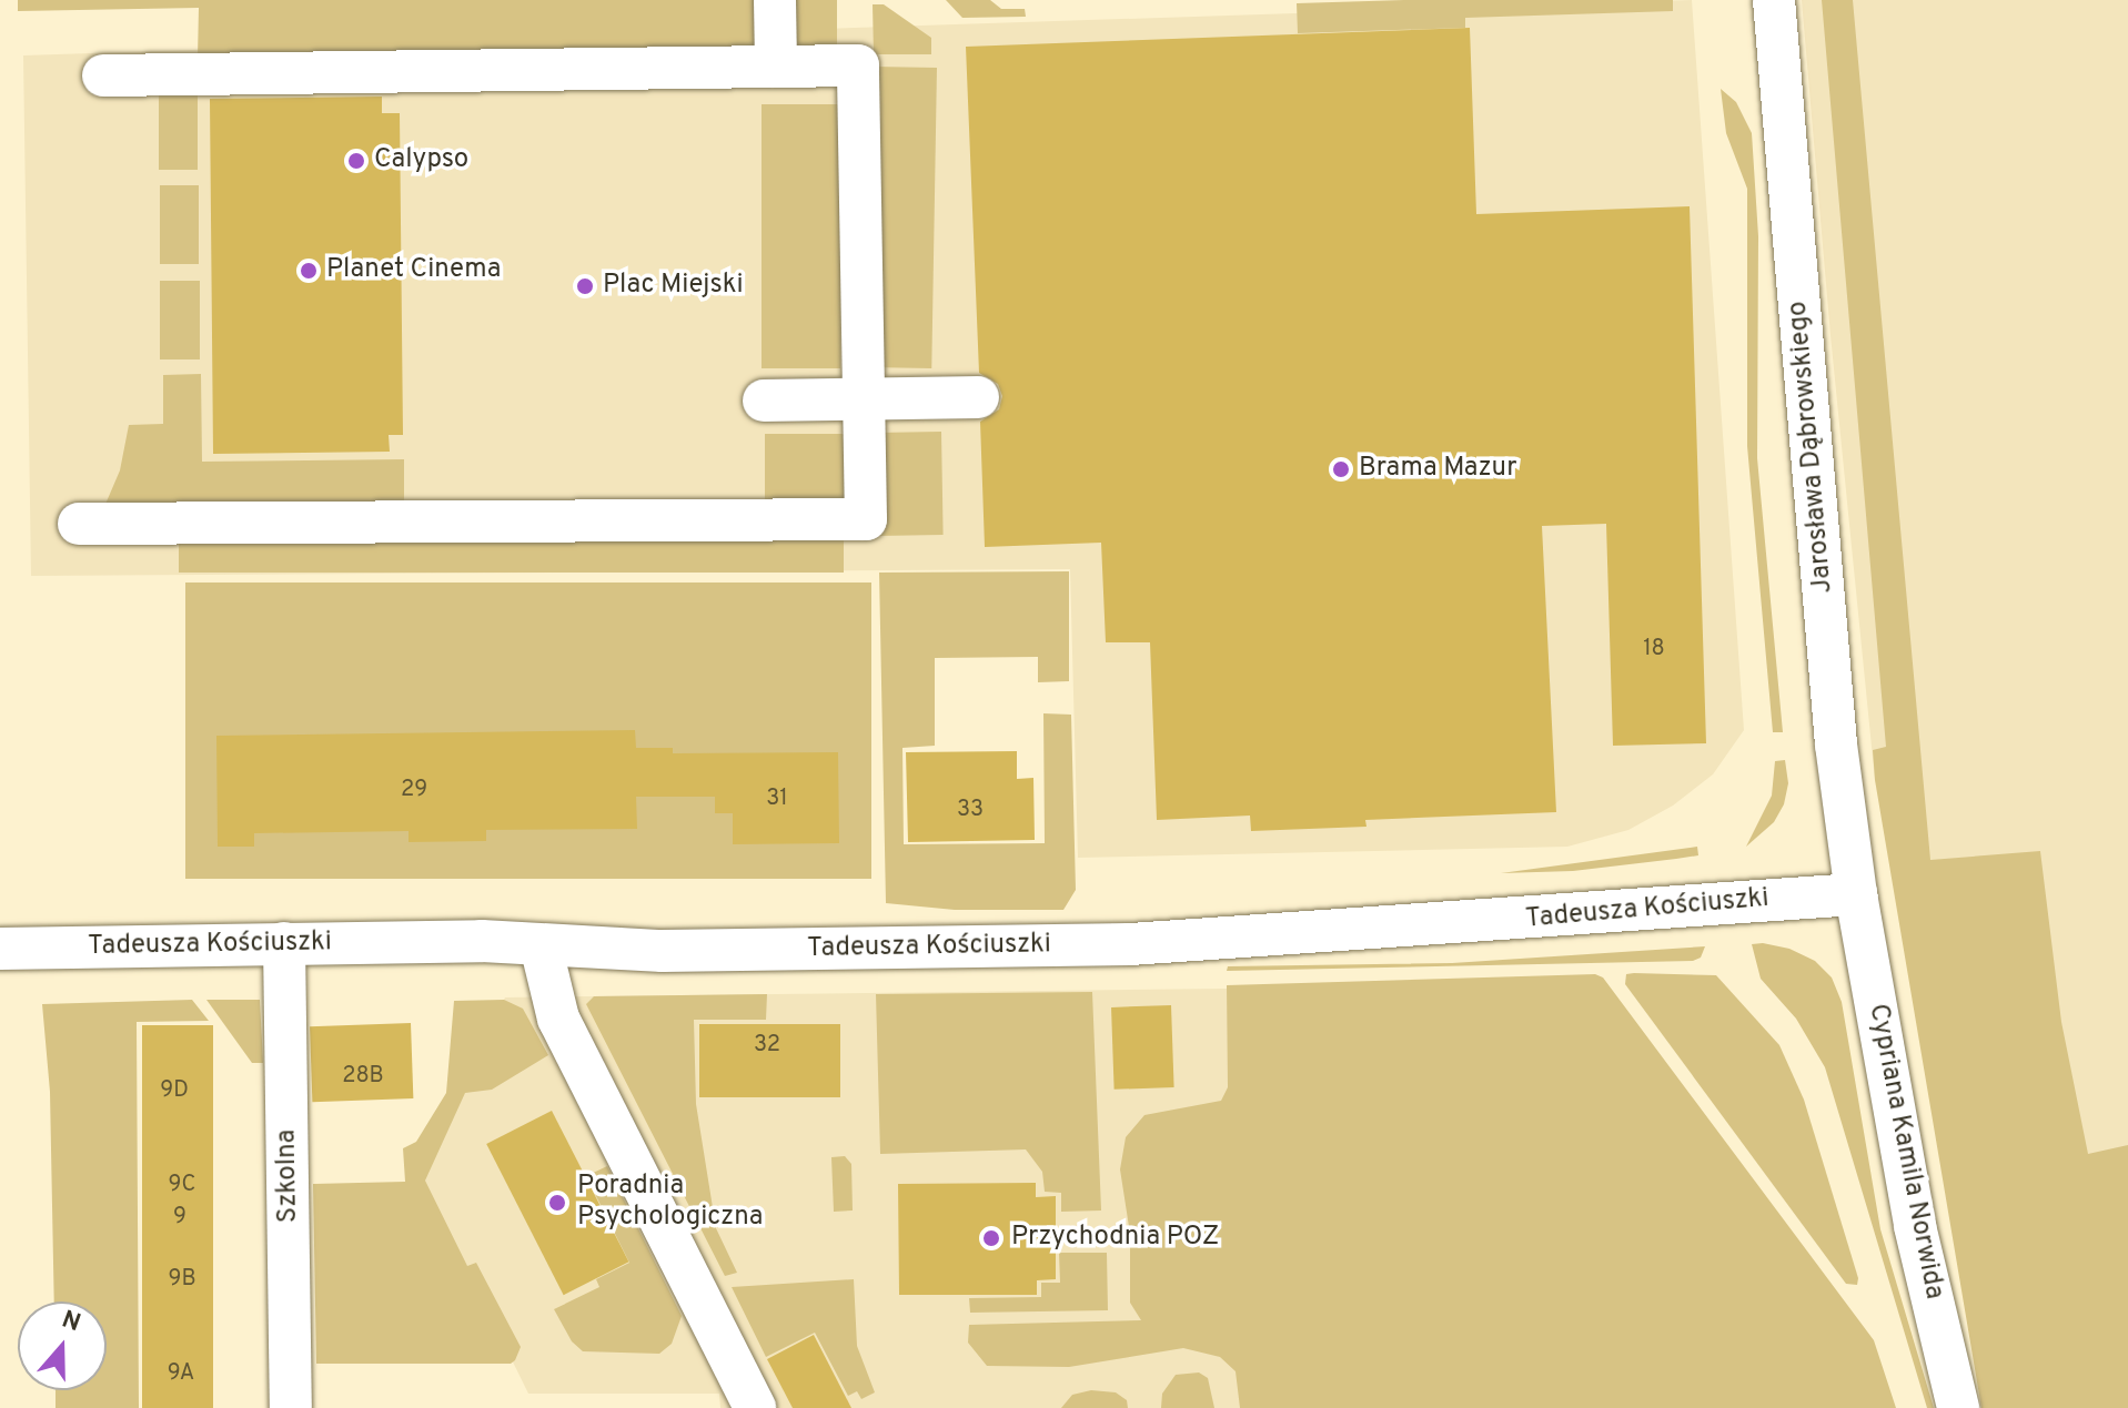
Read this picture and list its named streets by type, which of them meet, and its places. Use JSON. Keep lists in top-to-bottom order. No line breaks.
{"streets":{"street":["Jarosława Dąbrowskiego","Tadeusza Kościuszki","Cypriana Kamila Norwida","Szkolna"]},"crossings":[["Jarosława Dąbrowskiego","Tadeusza Kościuszki"],["Jarosława Dąbrowskiego","Cypriana Kamila Norwida"],["Tadeusza Kościuszki","Cypriana Kamila Norwida"],["Tadeusza Kościuszki","Szkolna"]],"places":["Calypso","Planet Cinema","Plac Miejski","Brama Mazur","Poradnia Psychologiczna","Przychodnia POZ"],"house_numbers":["18","29","31","33","32","28B","9D","9C","9","9B","9A"],"north":"top"}
